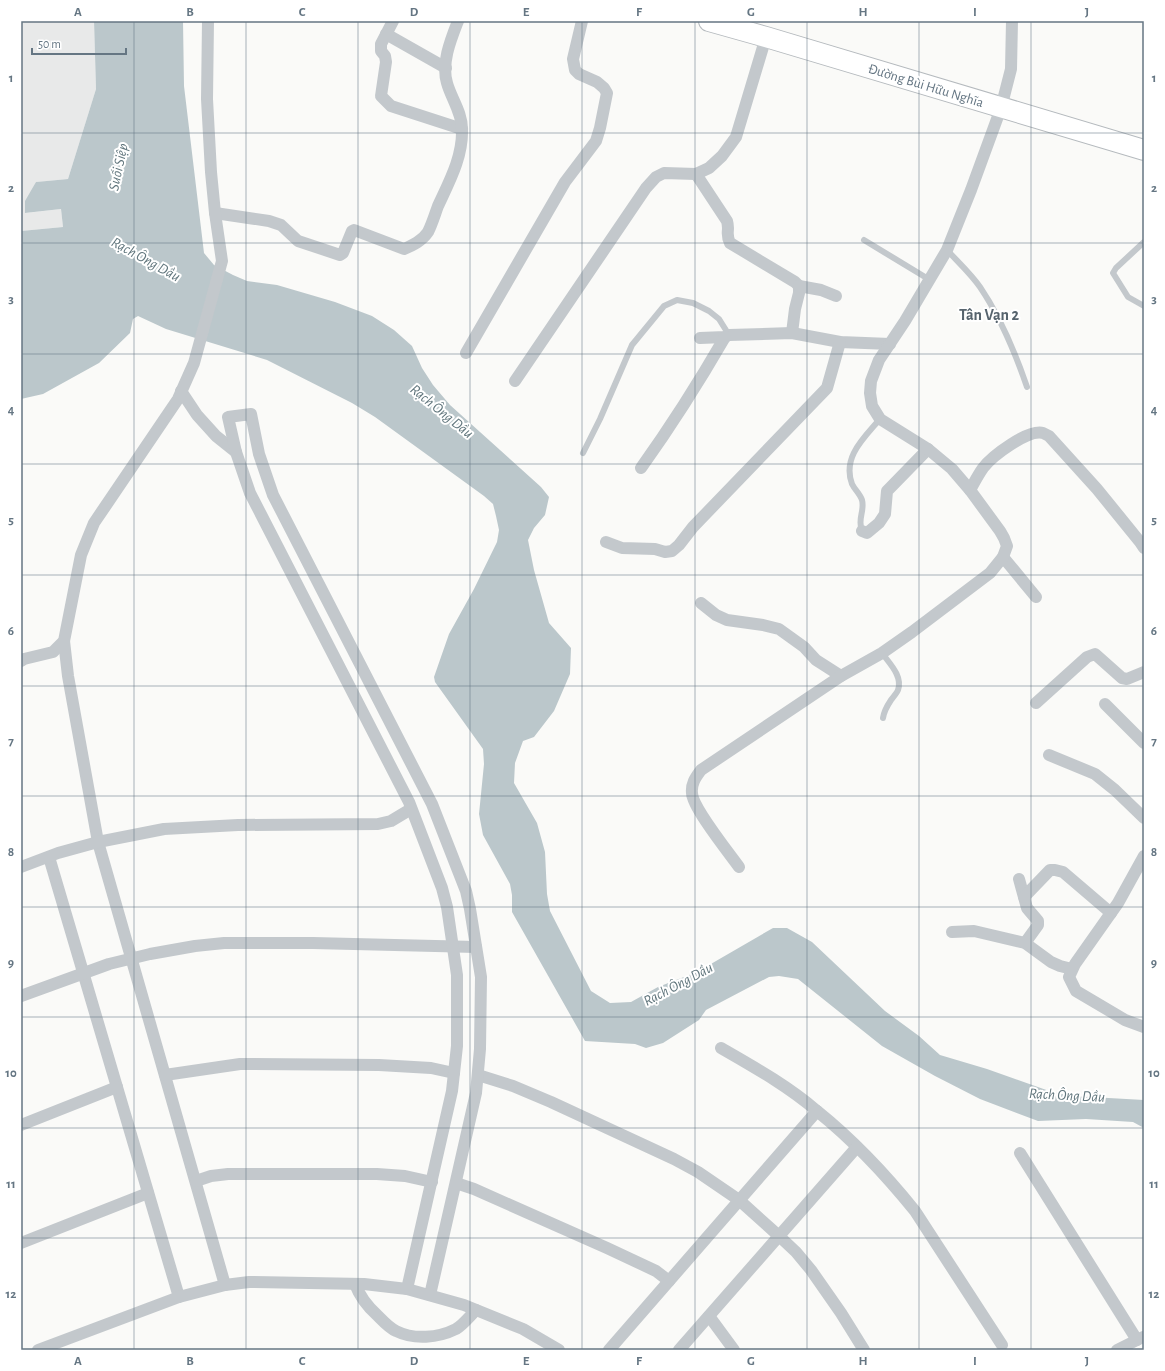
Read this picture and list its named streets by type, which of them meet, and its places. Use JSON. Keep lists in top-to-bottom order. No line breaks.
{"streets":{"main road":["Đường Bùi Hữu Nghĩa"]},"districts":["Tân Vạn 2"],"water":["Suối Siệp","Rạch Ông Dầu"],"scale_bar":"50 m","grid":{"columns":["A","B","C","D","E","F","G","H","I","J"],"rows":["1","2","3","4","5","6","7","8","9","10","11","12"]}}
